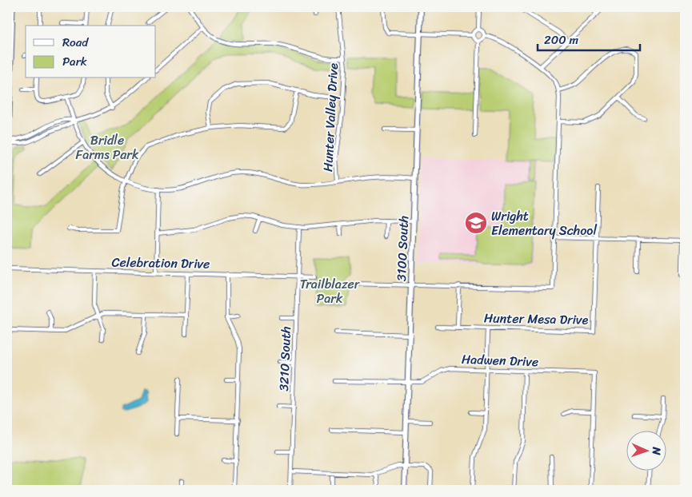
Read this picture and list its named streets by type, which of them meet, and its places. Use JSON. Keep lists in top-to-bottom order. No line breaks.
{"streets":{"main road":["3100 South"],"street":["Hunter Valley Drive","Celebration Drive","Hunter Mesa Drive","3210 South","Hadwen Drive"]},"crossings":[["3100 South","Hadwen Drive"],["Celebration Drive","3210 South"]],"parks":["Bridle Farms Park","Trailblazer Park"],"places":{"school or university":["Wright Elementary School"]},"legend":["Road","Park"],"scale_bar":"200 m","north":"right"}
